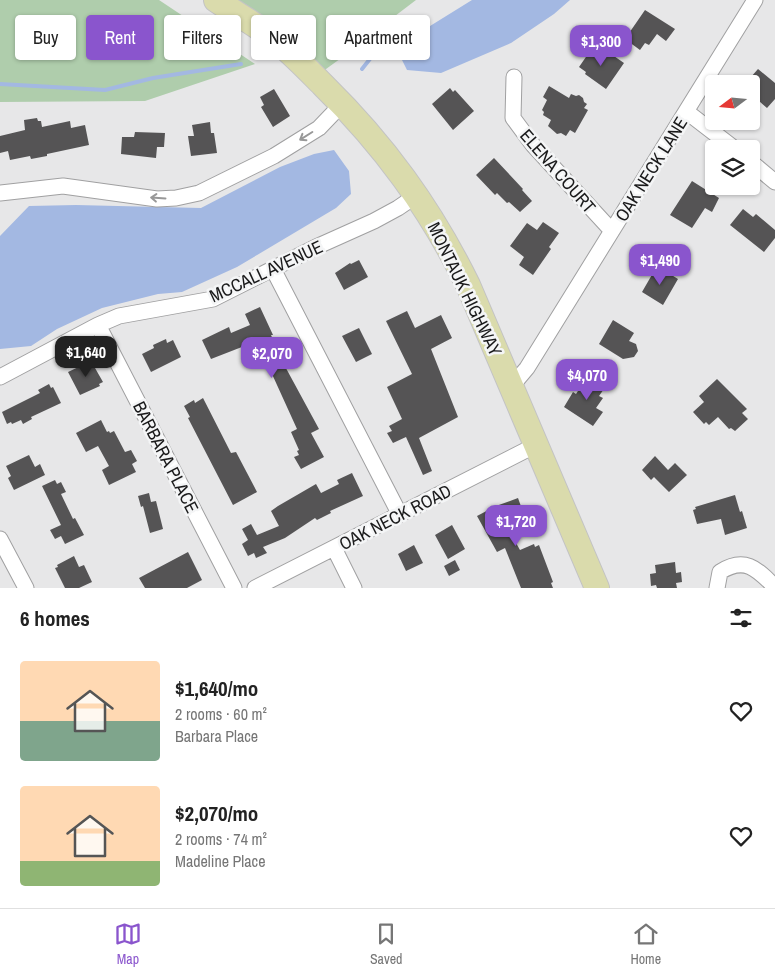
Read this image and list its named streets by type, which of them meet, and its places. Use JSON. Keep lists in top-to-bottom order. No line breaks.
{"streets":{"main road":["MONTAUK HIGHWAY"],"street":["OAK NECK LANE","ELENA COURT","MCCALL AVENUE","BARBARA PLACE","OAK NECK ROAD"]},"crossings":[["OAK NECK LANE","ELENA COURT"],["OAK NECK LANE","MONTAUK HIGHWAY"],["MCCALL AVENUE","MONTAUK HIGHWAY"],["MCCALL AVENUE","BARBARA PLACE"],["MONTAUK HIGHWAY","OAK NECK ROAD"]],"north":"left","page":{"chip":["Buy","Rent","Filters","New","Apartment"],"price":["$1,300","$1,490","$1,640","$2,070","$4,070","$1,720"],"heading":"6 homes","list":[{"name":"$1,640/mo","note":"2 rooms · 60 m² · Barbara Place"},{"name":"$2,070/mo","note":"2 rooms · 74 m² · Madeline Place"}],"tabs":["Map","Saved","Home"]}}
